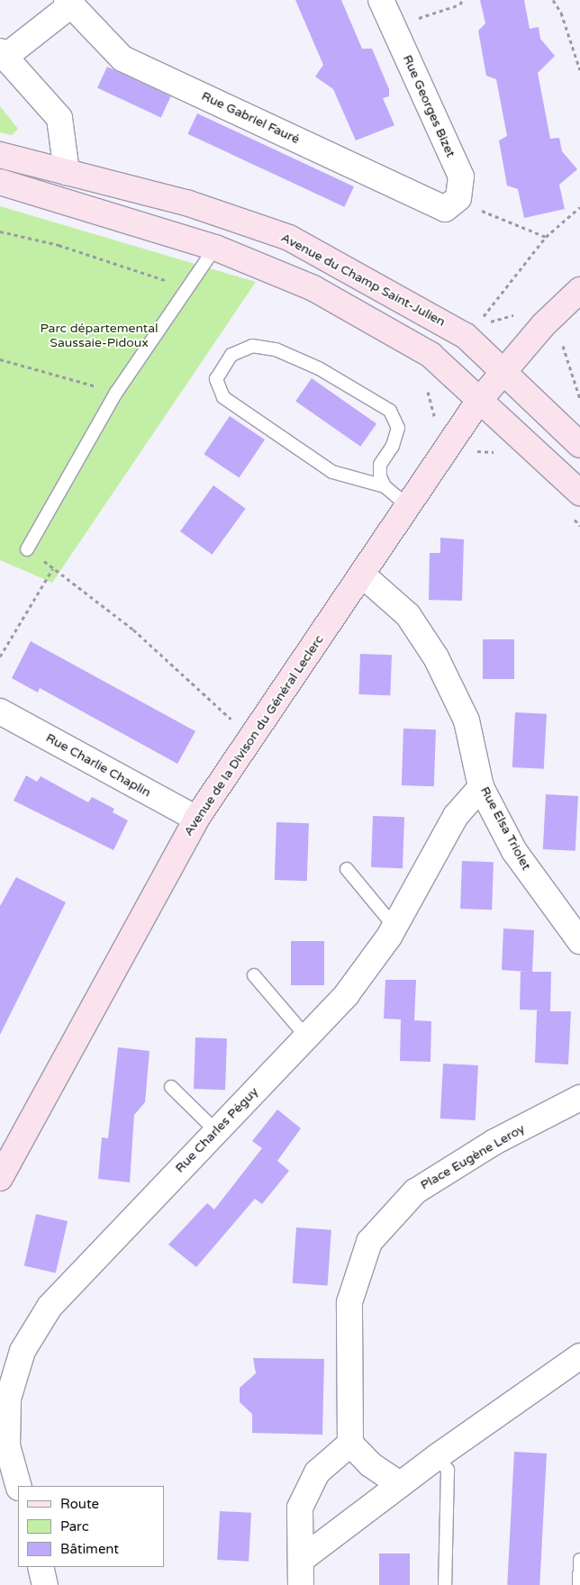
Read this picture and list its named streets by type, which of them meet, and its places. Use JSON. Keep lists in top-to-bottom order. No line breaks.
{"streets":{"main road":["Avenue du Champ Saint-Julien","Avenue de la Divison du Général Leclerc"],"street":["Rue Georges Bizet","Rue Gabriel Fauré","Rue Charlie Chaplin","Rue Elsa Triolet","Rue Charles Péguy","Place Eugène Leroy"]},"crossings":[["Rue Georges Bizet","Rue Gabriel Fauré"],["Avenue du Champ Saint-Julien","Avenue de la Divison du Général Leclerc"],["Avenue de la Divison du Général Leclerc","Rue Charlie Chaplin"],["Avenue de la Divison du Général Leclerc","Rue Elsa Triolet"],["Rue Elsa Triolet","Rue Charles Péguy"]],"parks":["Parc départemental Saussaie-Pidoux"],"legend":["Route","Parc","Bâtiment"]}
